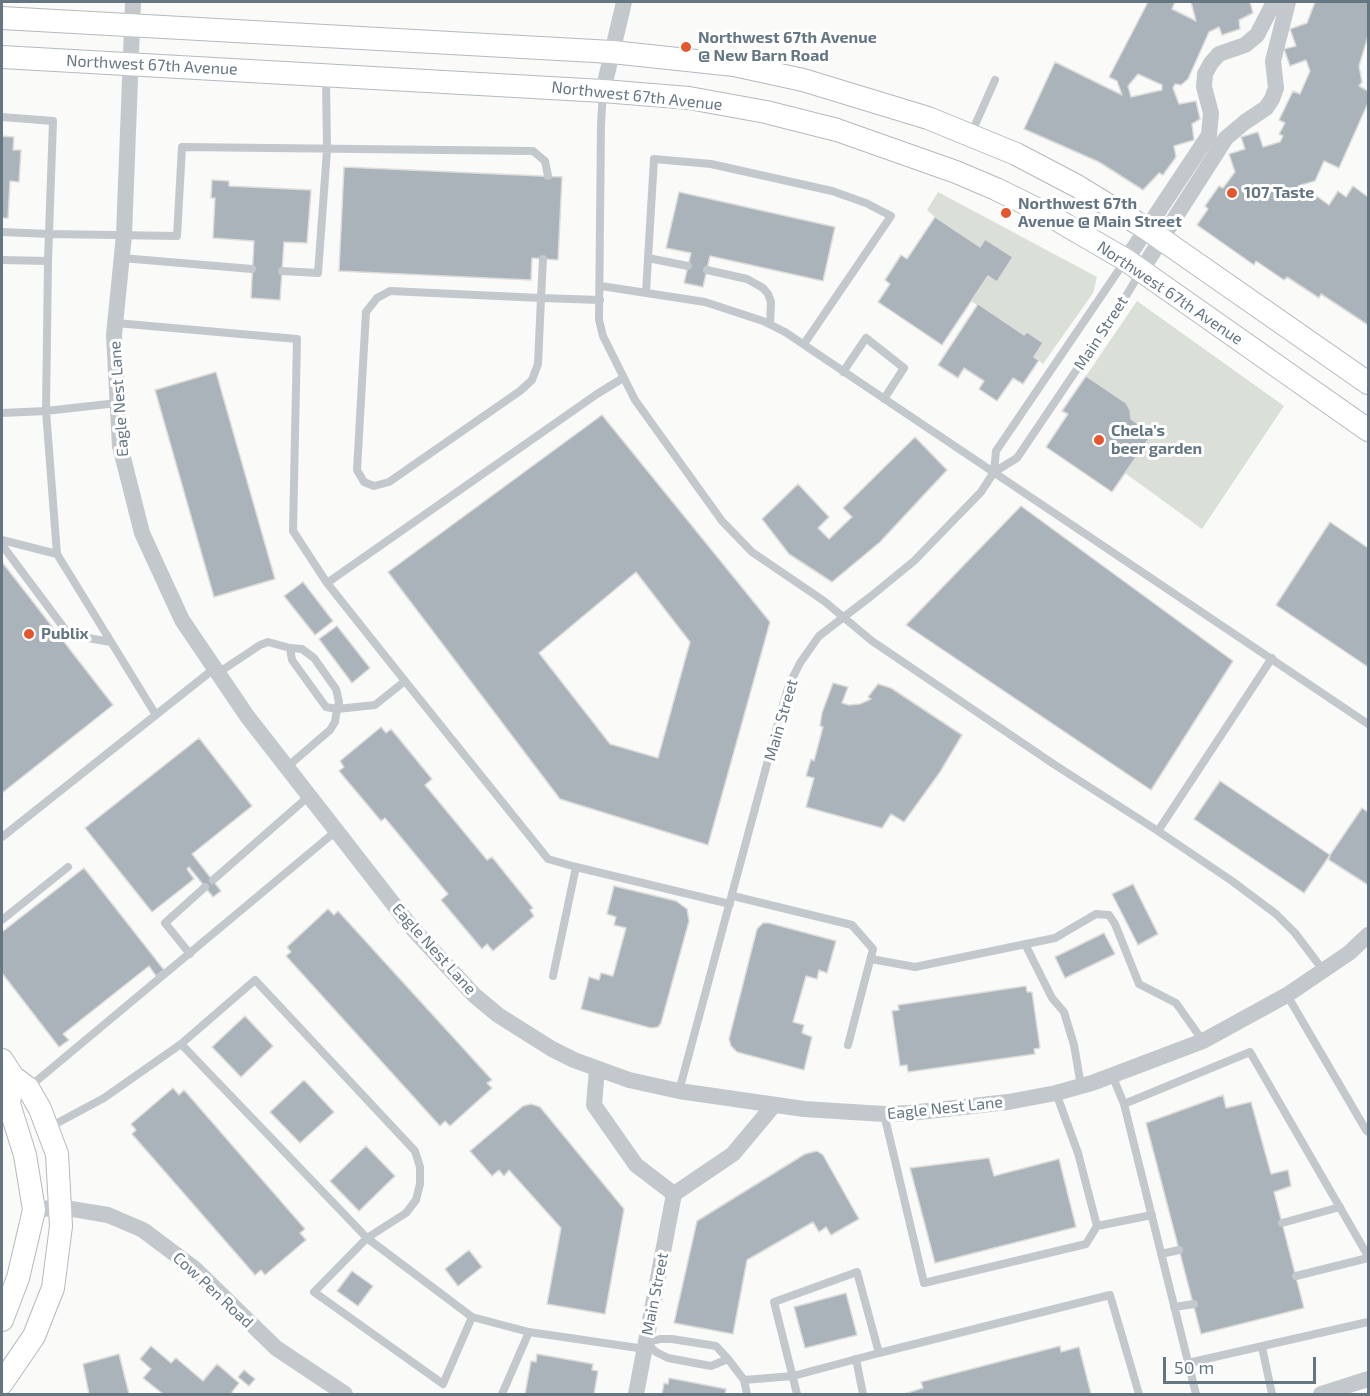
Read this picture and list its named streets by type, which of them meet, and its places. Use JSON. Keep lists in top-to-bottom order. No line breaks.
{"streets":{"main road":["Northwest 67th Avenue"],"street":["Main Street","Eagle Nest Lane","Cow Pen Road"]},"crossings":[["Northwest 67th Avenue","Main Street"],["Northwest 67th Avenue","Eagle Nest Lane"],["Main Street","Eagle Nest Lane"]],"places":["Northwest 67th Avenue @ New Barn Road","107 Taste","Northwest 67th Avenue @ Main Street","Chela's beer garden","Publix"],"scale_bar":"50 m"}
